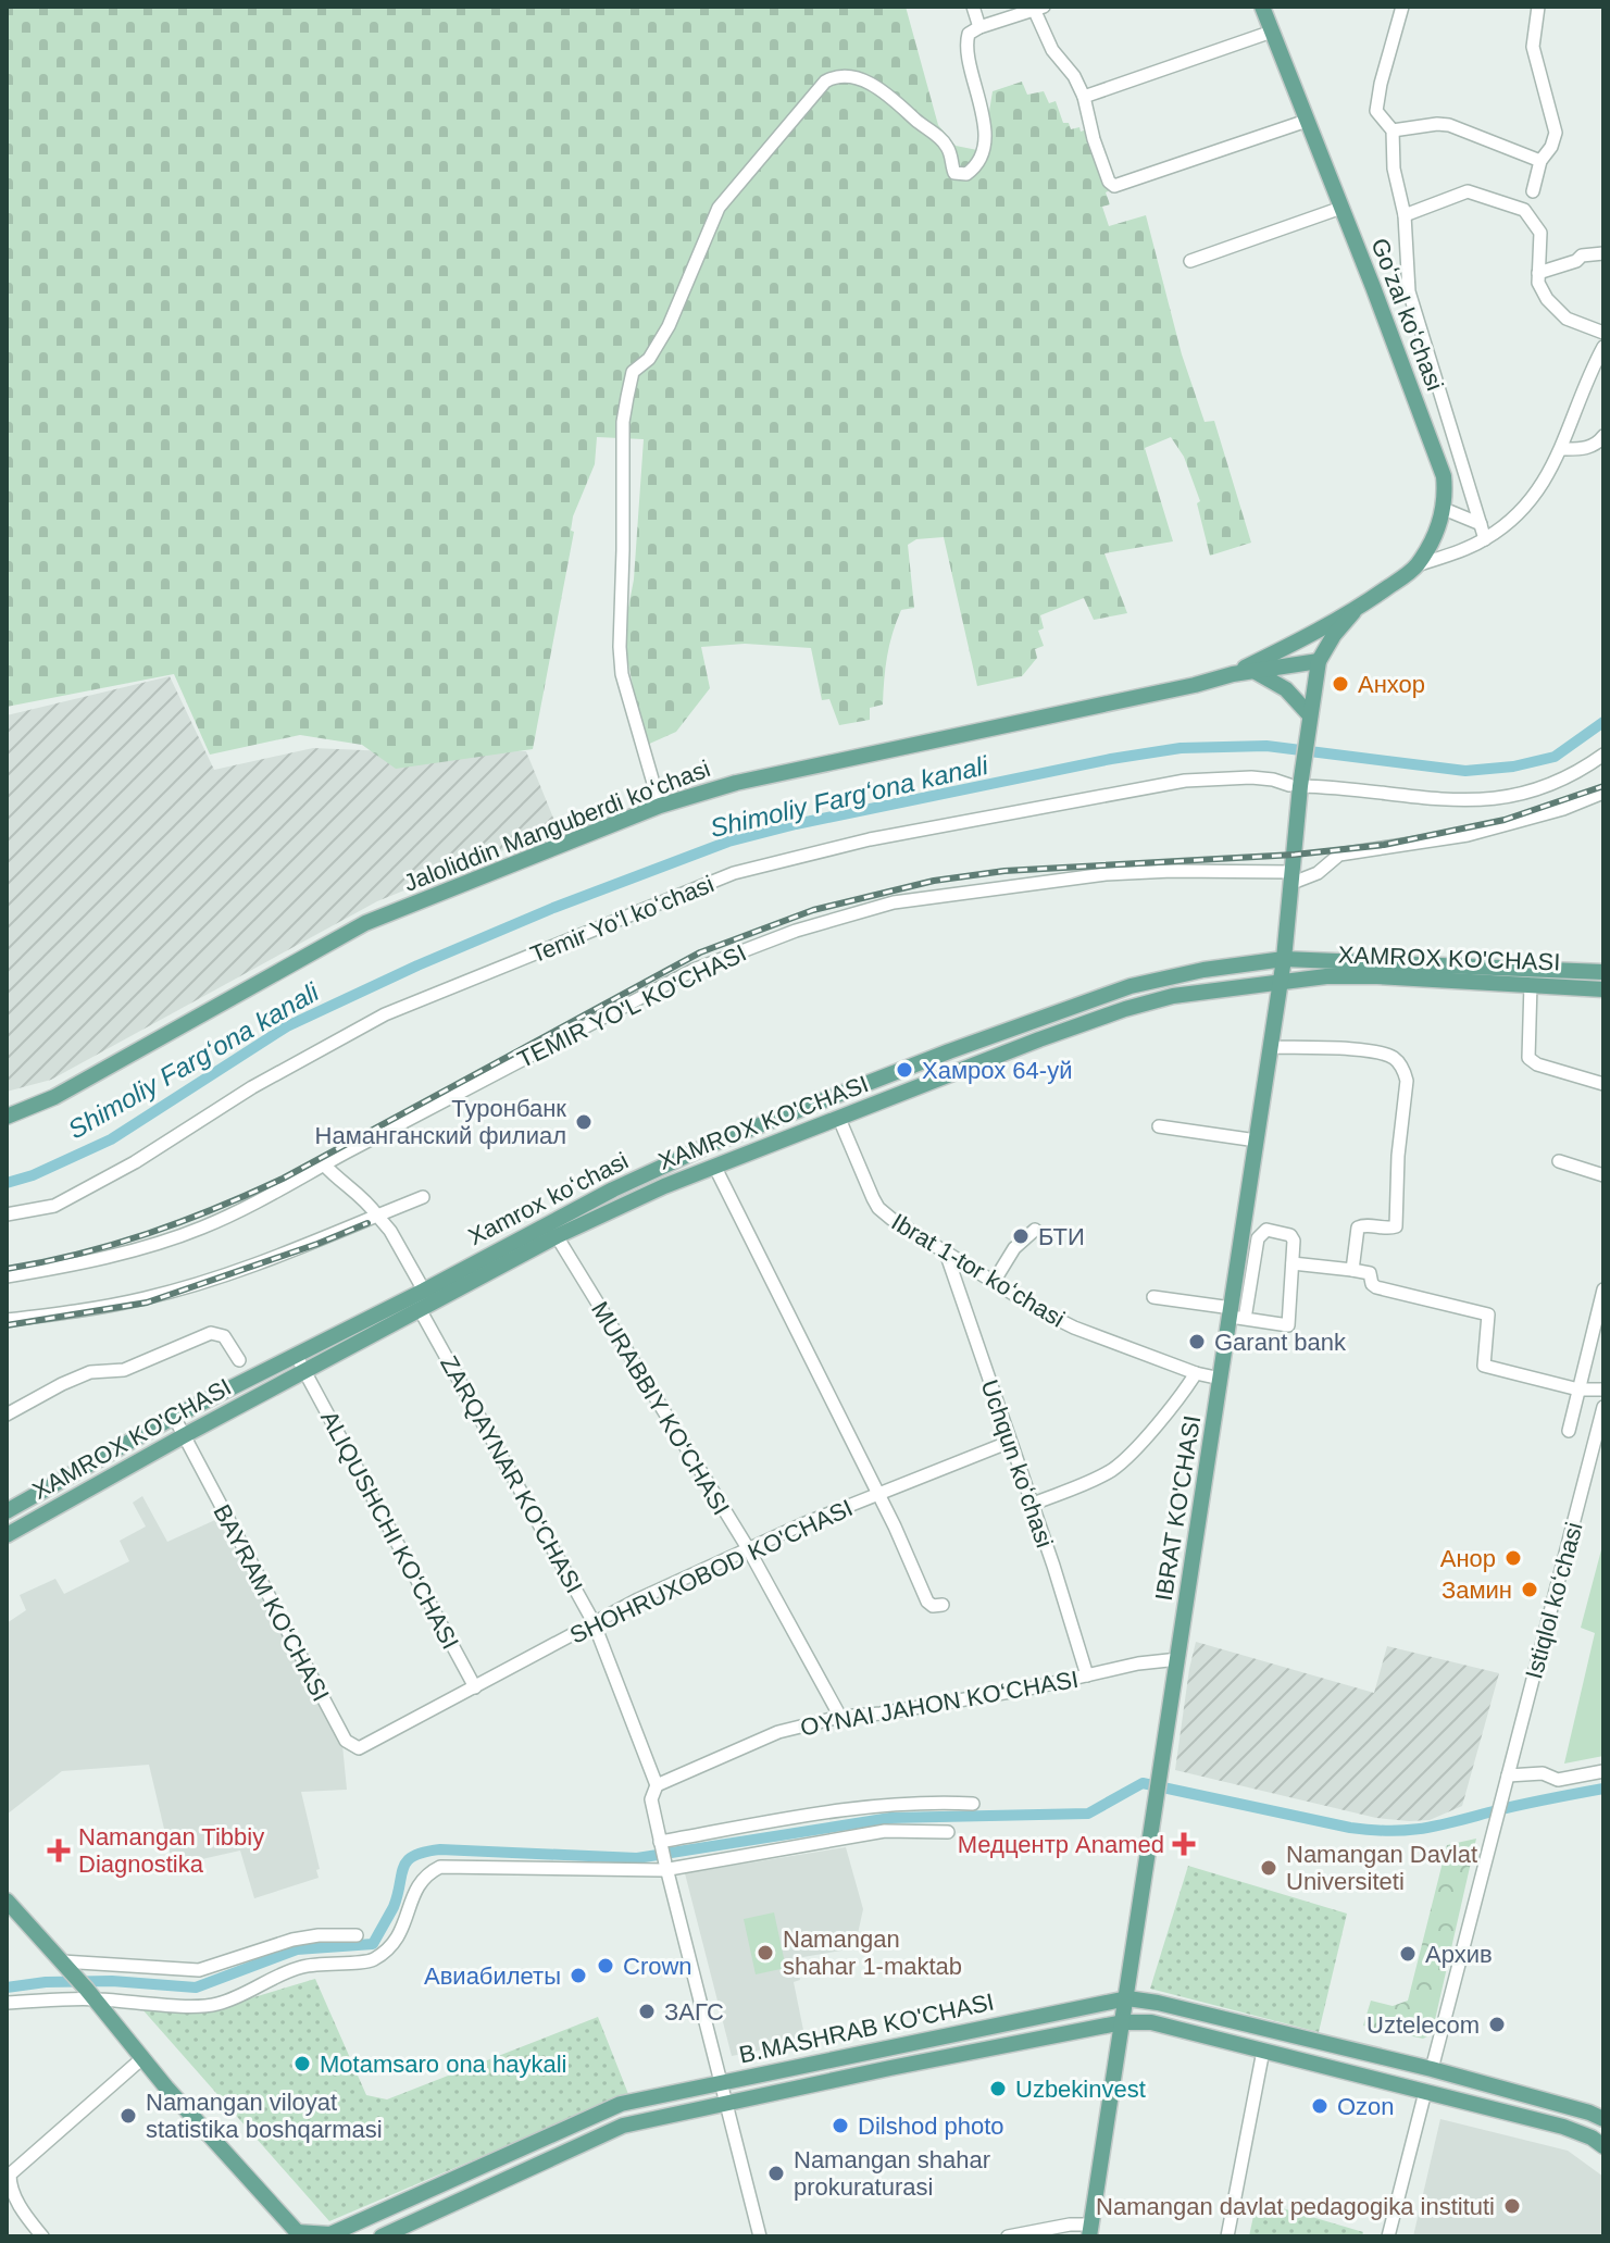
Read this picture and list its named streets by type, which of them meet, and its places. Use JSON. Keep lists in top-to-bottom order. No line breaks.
{"streets":{"main road":["Goʻzal koʻchasi","Jaloliddin Manguberdi koʻchasi","XAMROX KO'CHASI","Xamrox koʻchasi","IBRAT KO'CHASI","B.MASHRAB KO'CHASI"],"street":["Temir Yoʻl koʻchasi","TEMIR YO'L KO'CHASI","Ibrat 1-tor koʻchasi","MURABBIY KO‘CHASI","Uchqun koʻchasi","ZARQAYNAR KO‘CHASI","ALIQUSHCHI KO‘CHASI","SHOHRUXOBOD KO'CHASI","Istiqlol koʻchasi","BAYRAM KO‘CHASI","OYNAI JAHON KO‘CHASI"]},"crossings":[["Jaloliddin Manguberdi koʻchasi","IBRAT KO'CHASI"],["Temir Yoʻl koʻchasi","IBRAT KO'CHASI"],["XAMROX KO'CHASI","Ibrat 1-tor koʻchasi"],["XAMROX KO'CHASI","MURABBIY KO‘CHASI"],["XAMROX KO'CHASI","ZARQAYNAR KO‘CHASI"],["XAMROX KO'CHASI","IBRAT KO'CHASI"],["XAMROX KO'CHASI","ALIQUSHCHI KO‘CHASI"],["XAMROX KO'CHASI","BAYRAM KO‘CHASI"],["TEMIR YO'L KO'CHASI","IBRAT KO'CHASI"],["Xamrox koʻchasi","IBRAT KO'CHASI"],["Xamrox koʻchasi","ALIQUSHCHI KO‘CHASI"],["Ibrat 1-tor koʻchasi","Uchqun koʻchasi"],["Ibrat 1-tor koʻchasi","IBRAT KO'CHASI"],["MURABBIY KO‘CHASI","SHOHRUXOBOD KO'CHASI"],["MURABBIY KO‘CHASI","OYNAI JAHON KO‘CHASI"],["Uchqun koʻchasi","SHOHRUXOBOD KO'CHASI"],["Uchqun koʻchasi","OYNAI JAHON KO‘CHASI"],["ZARQAYNAR KO‘CHASI","SHOHRUXOBOD KO'CHASI"],["ZARQAYNAR KO‘CHASI","OYNAI JAHON KO‘CHASI"],["IBRAT KO'CHASI","OYNAI JAHON KO‘CHASI"],["IBRAT KO'CHASI","B.MASHRAB KO'CHASI"],["ALIQUSHCHI KO‘CHASI","SHOHRUXOBOD KO'CHASI"],["SHOHRUXOBOD KO'CHASI","BAYRAM KO‘CHASI"],["Istiqlol koʻchasi","B.MASHRAB KO'CHASI"]],"water":["Shimoliy Fargʻona kanali"],"places":{"other":["Анхор","Хамрох 64-уй","Туронбанк Наманганский филиал","БТИ","Garant bank","Анор","Замин","Namangan Davlat Universiteti","Namangan shahar 1-maktab","Архив","Crown","Авиабилеты","ЗАГС","Uztelecom","Motamsaro ona haykali","Uzbekinvest","Ozon","Namangan viloyat statistika boshqarmasi","Dilshod photo","Namangan shahar prokuraturasi","Namangan davlat pedagogika instituti"],"health":["Медцентр Anamed","Namangan Tibbiy Diagnostika"]}}
